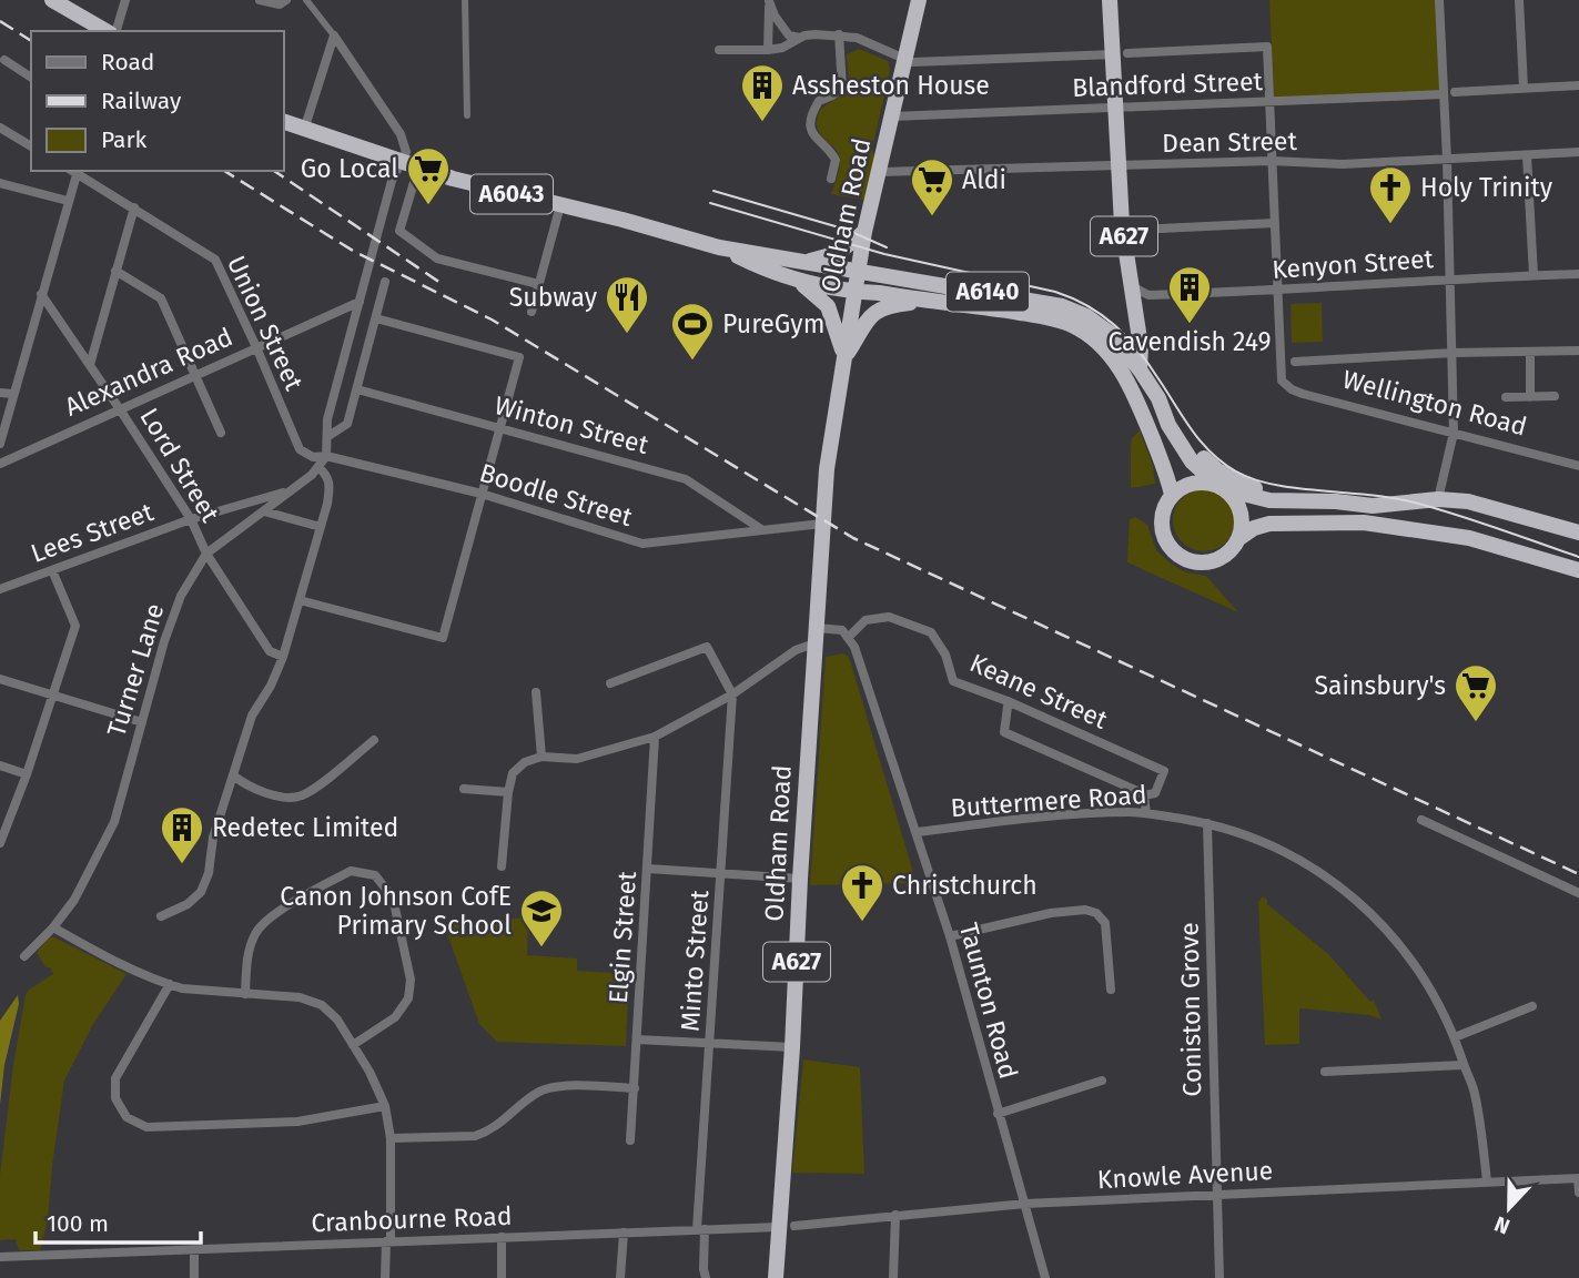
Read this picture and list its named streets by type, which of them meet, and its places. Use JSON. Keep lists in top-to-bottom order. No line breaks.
{"streets":{"highway":["A6043","Oldham Road","A627","A6140"],"street":["Blandford Street","Dean Street","Kenyon Street","Union Street","Alexandra Road","Wellington Road","Winton Street","Lord Street","Boodle Street","Lees Street","Turner Lane","Keane Street","Buttermere Road","Elgin Street","Minto Street","Taunton Road","Coniston Grove","Knowle Avenue","Cranbourne Road"]},"crossings":[["Blandford Street","Oldham Road"],["Blandford Street","A627"],["Dean Street","Oldham Road"],["Dean Street","A627"],["A6043","Oldham Road"],["A6043","A6140"],["A6043","Turner Lane"],["Oldham Road","A627"],["Oldham Road","A6140"],["Oldham Road","Boodle Street"],["Oldham Road","Knowle Avenue"],["Oldham Road","Cranbourne Road"],["A627","Kenyon Street"],["Kenyon Street","Wellington Road"],["Union Street","Alexandra Road"],["Union Street","Boodle Street"],["Union Street","Turner Lane"],["Alexandra Road","Lord Street"],["Alexandra Road","Turner Lane"],["Winton Street","Boodle Street"],["Lord Street","Lees Street"],["Lord Street","Turner Lane"],["Boodle Street","Turner Lane"],["Lees Street","Turner Lane"],["Keane Street","Taunton Road"],["Buttermere Road","Taunton Road"],["Buttermere Road","Coniston Grove"],["Buttermere Road","Knowle Avenue"],["Minto Street","Cranbourne Road"],["Taunton Road","Knowle Avenue"],["Coniston Grove","Knowle Avenue"],["Knowle Avenue","Cranbourne Road"]],"places":{"building":["Assheston House","Cavendish 249","Redetec Limited"],"supermarket":["Go Local","Aldi","Sainsbury's"],"church":["Holy Trinity","Christchurch"],"restaurant":["Subway"],"sports":["PureGym"],"school or university":["Canon Johnson CofE Primary School"]},"legend":["Road","Railway","Park"],"scale_bar":"100 m","north":"bottom"}
